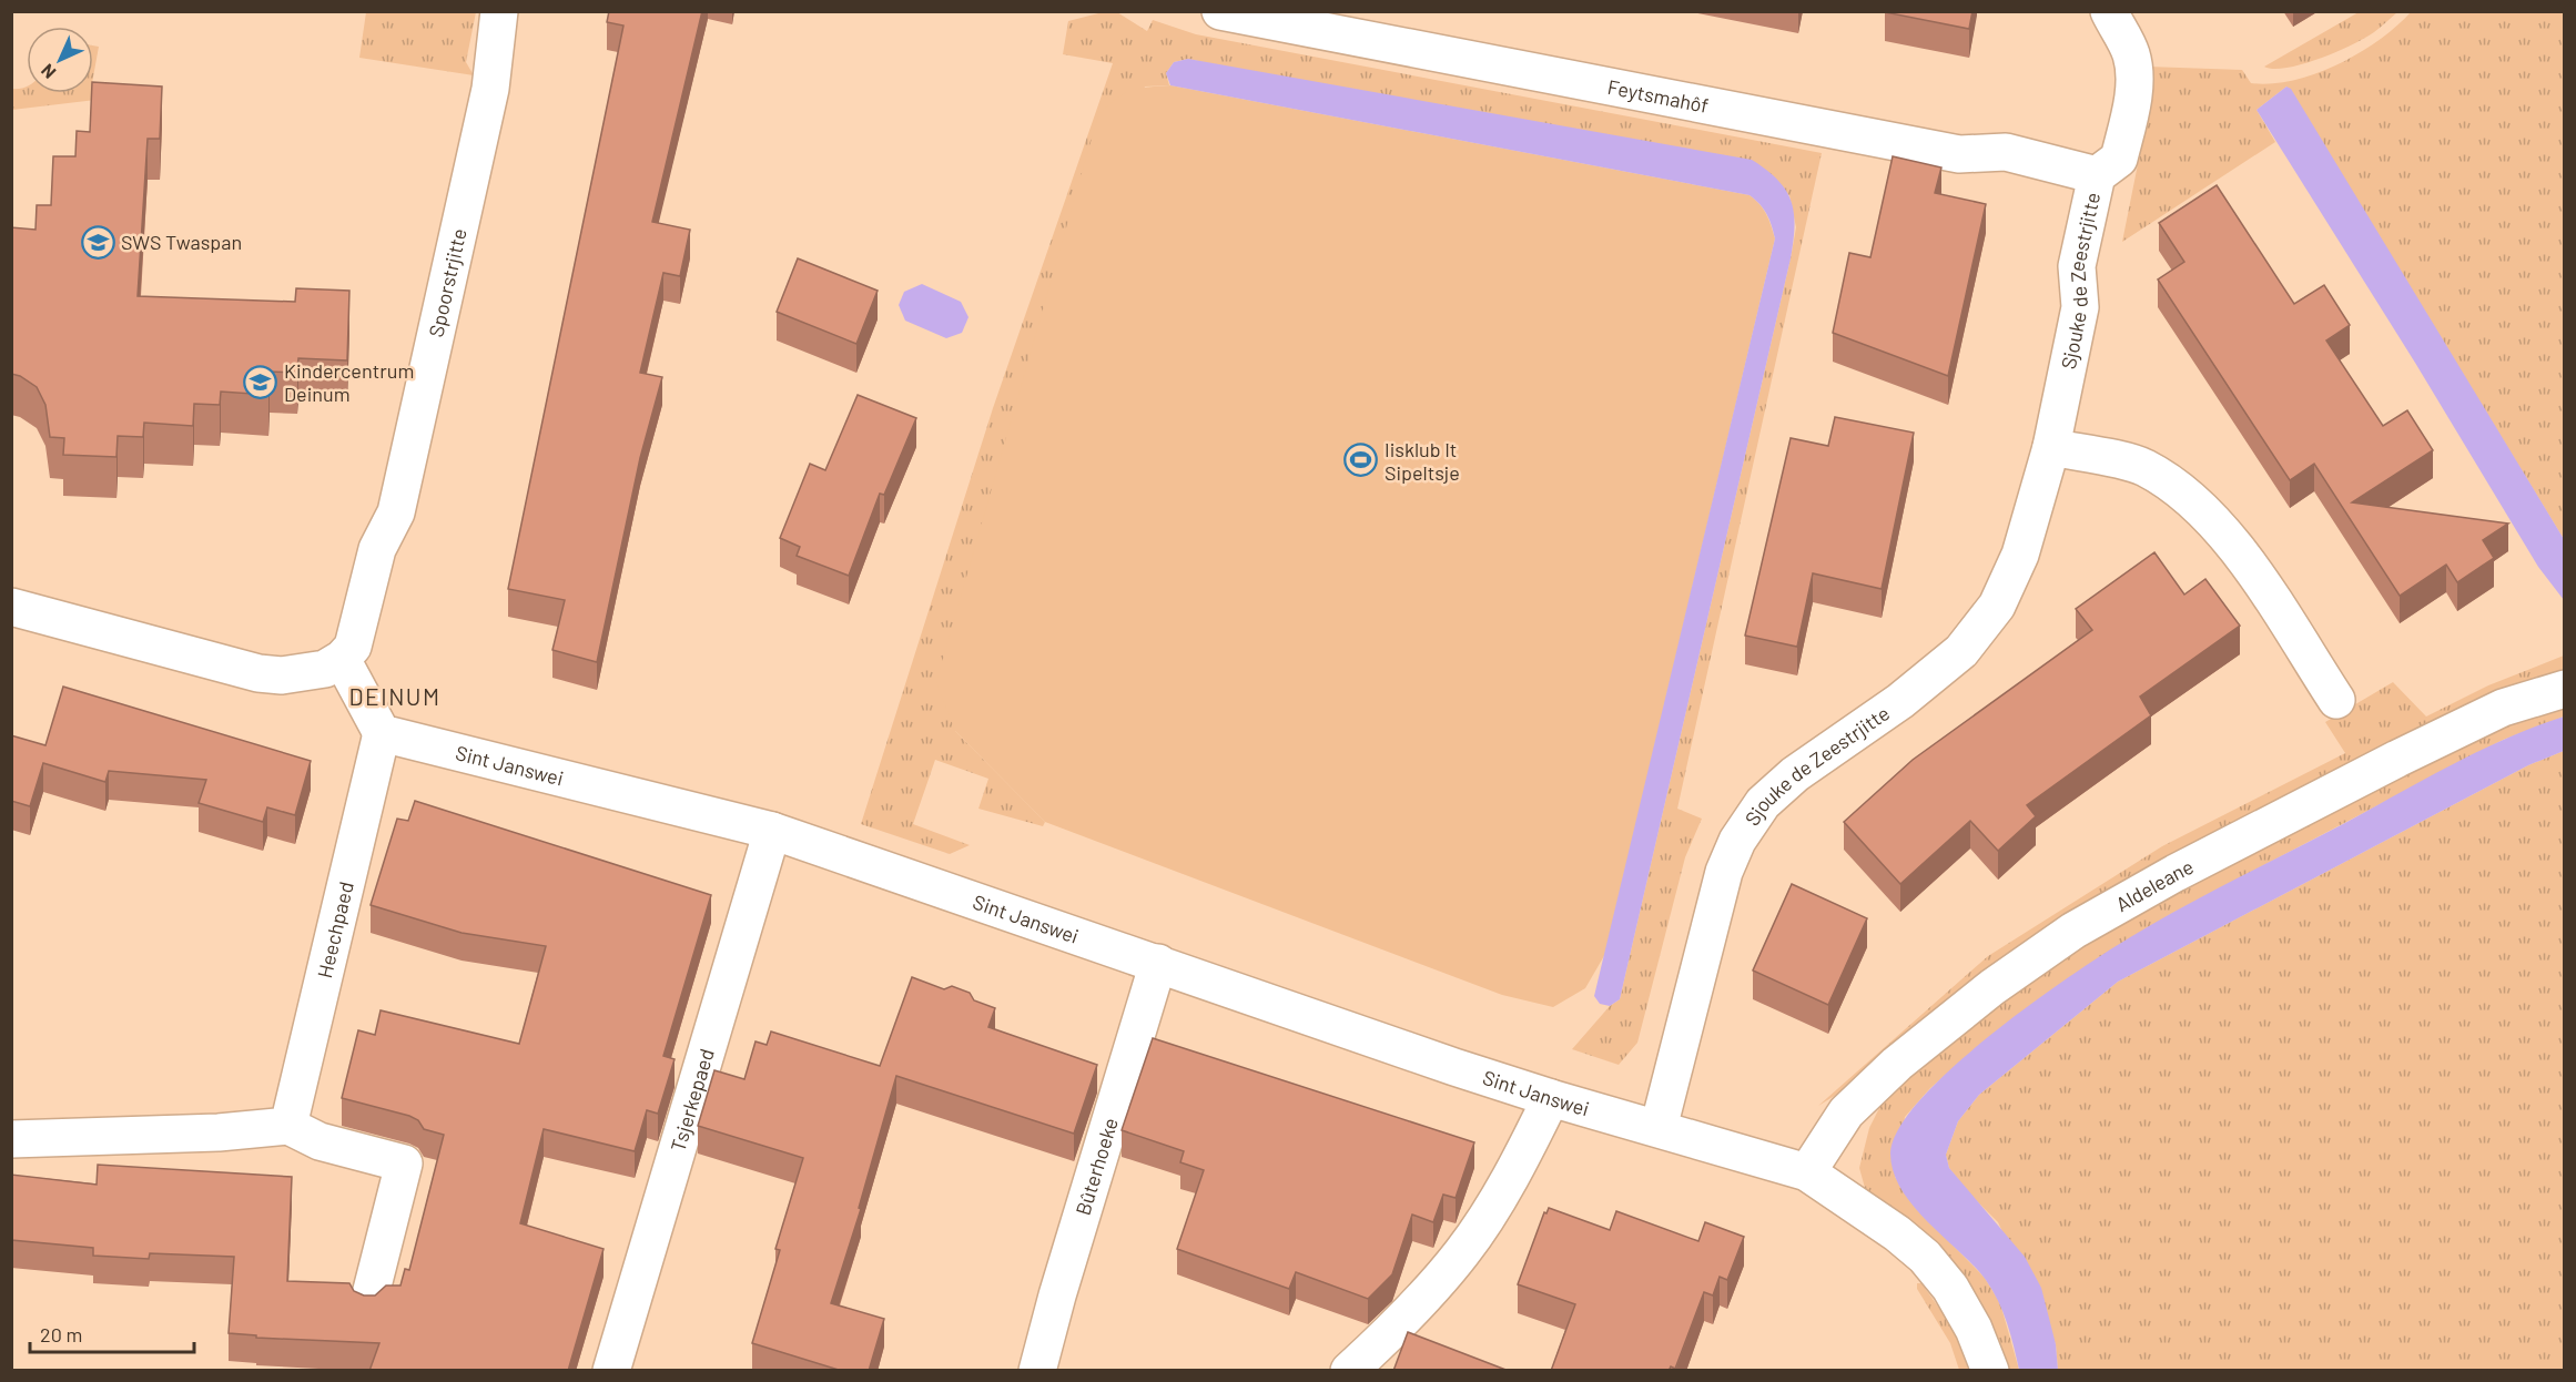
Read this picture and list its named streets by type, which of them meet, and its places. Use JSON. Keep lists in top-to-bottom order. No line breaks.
{"streets":{"street":["Feytsmahôf","Sjouke de Zeestrjitte","Spoorstrjitte","Sint Janswei","Aldeleane","Heechpaed","Tsjerkepaed","Bûterhoeke"]},"crossings":[["Feytsmahôf","Sjouke de Zeestrjitte"],["Sjouke de Zeestrjitte","Sint Janswei"],["Sint Janswei","Aldeleane"],["Sint Janswei","Heechpaed"],["Sint Janswei","Tsjerkepaed"],["Sint Janswei","Bûterhoeke"]],"districts":["DEINUM"],"places":{"school or university":["SWS Twaspan","Kindercentrum Deinum"],"sports":["Iisklub It Sipeltsje"]},"scale_bar":"20 m","north":"bottom left"}
